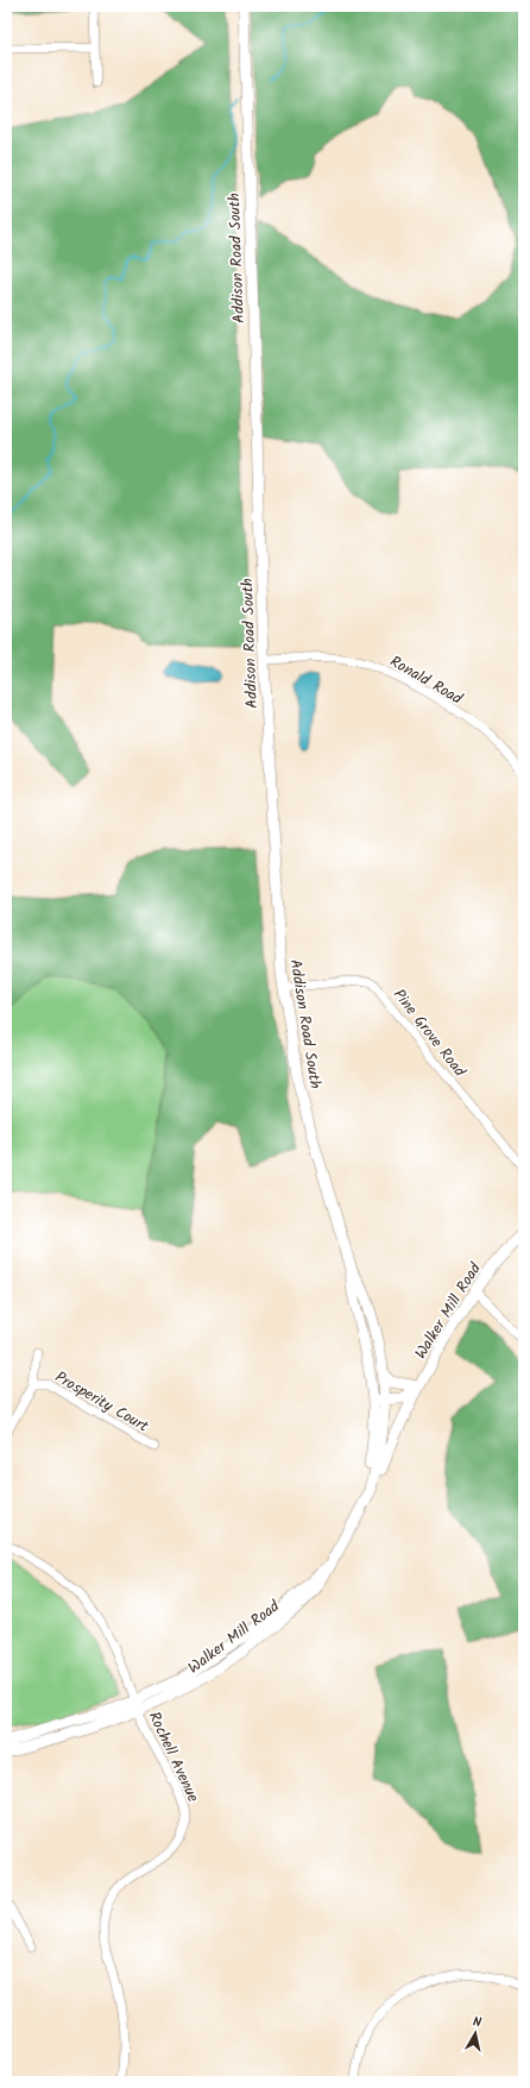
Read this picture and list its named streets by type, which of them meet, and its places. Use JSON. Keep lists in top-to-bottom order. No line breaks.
{"streets":{"main road":["Addison Road South","Walker Mill Road"],"street":["Ronald Road","Pine Grove Road","Prosperity Court","Rochell Avenue"]},"crossings":[["Addison Road South","Ronald Road"],["Addison Road South","Pine Grove Road"],["Addison Road South","Walker Mill Road"],["Walker Mill Road","Rochell Avenue"]],"north":"top"}
